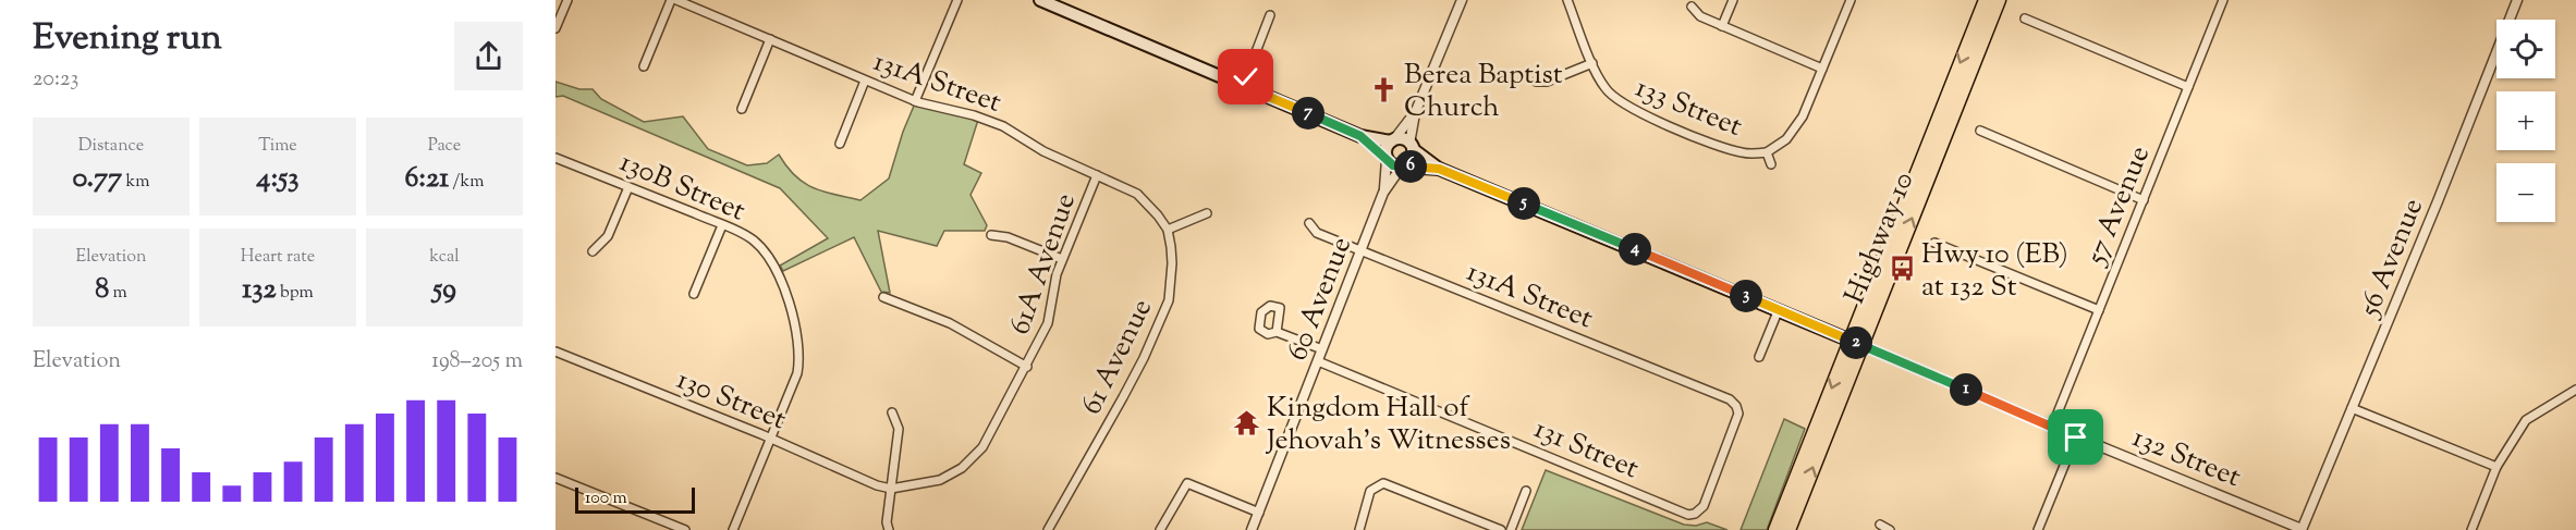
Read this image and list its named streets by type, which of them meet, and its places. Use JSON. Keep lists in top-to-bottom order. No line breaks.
{"streets":{"highway":["Highway 10"],"main road":["132 Street"],"street":["131A Street","133 Street","130B Street","57 Avenue","56 Avenue","61A Avenue","60 Avenue","61 Avenue","130 Street","131 Street"]},"crossings":[["131A Street","61A Avenue"],["131A Street","60 Avenue"],["131A Street","61 Avenue"],["131A Street","131 Street"],["130B Street","130 Street"],["57 Avenue","132 Street"],["Highway 10","132 Street"],["56 Avenue","132 Street"],["61A Avenue","130 Street"],["60 Avenue","131 Street"],["60 Avenue","132 Street"]],"places":{"church":["Berea Baptist Church"],"bus stop":["Hwy 10 (EB) at 132 St"],"temple":["Kingdom Hall of Jehovah's Witnesses"]},"scale_bar":"100 m","page":{"heading":["Evening run","20:23"],"map_buttons":["+","−"],"pins":["7","6","5","4","3","2","1"],"stats":[["Distance","0.77 km"],["Time","4:53"],["Pace","6:21 /km"],["Elevation","8 m"],["Heart rate","132 bpm"],["kcal","59"]],"chart":["Elevation","198–205 m"],"scale":"100 m"}}
